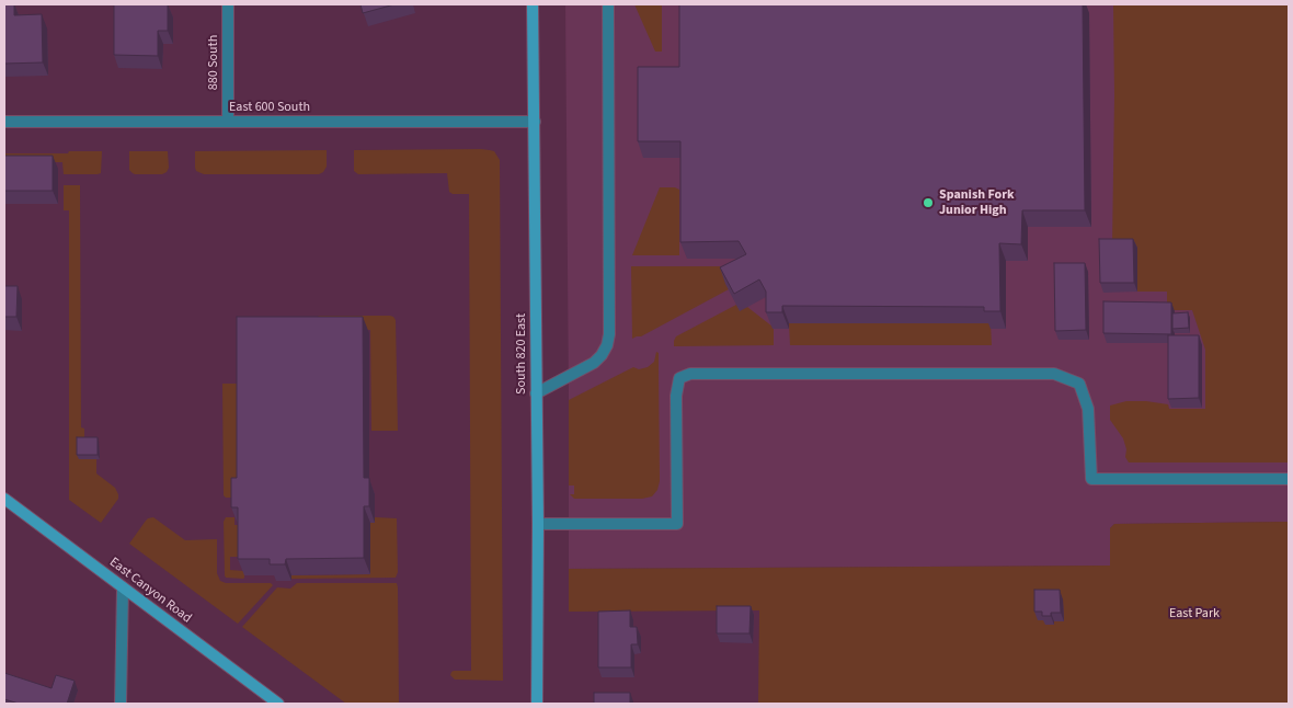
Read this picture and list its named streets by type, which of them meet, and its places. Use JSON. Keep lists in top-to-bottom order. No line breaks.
{"streets":{"street":["880 South","East 600 South","South 820 East","East Canyon Road"]},"crossings":[["880 South","East 600 South"],["East 600 South","South 820 East"]],"parks":["East Park"],"places":["Spanish Fork Junior High"]}
